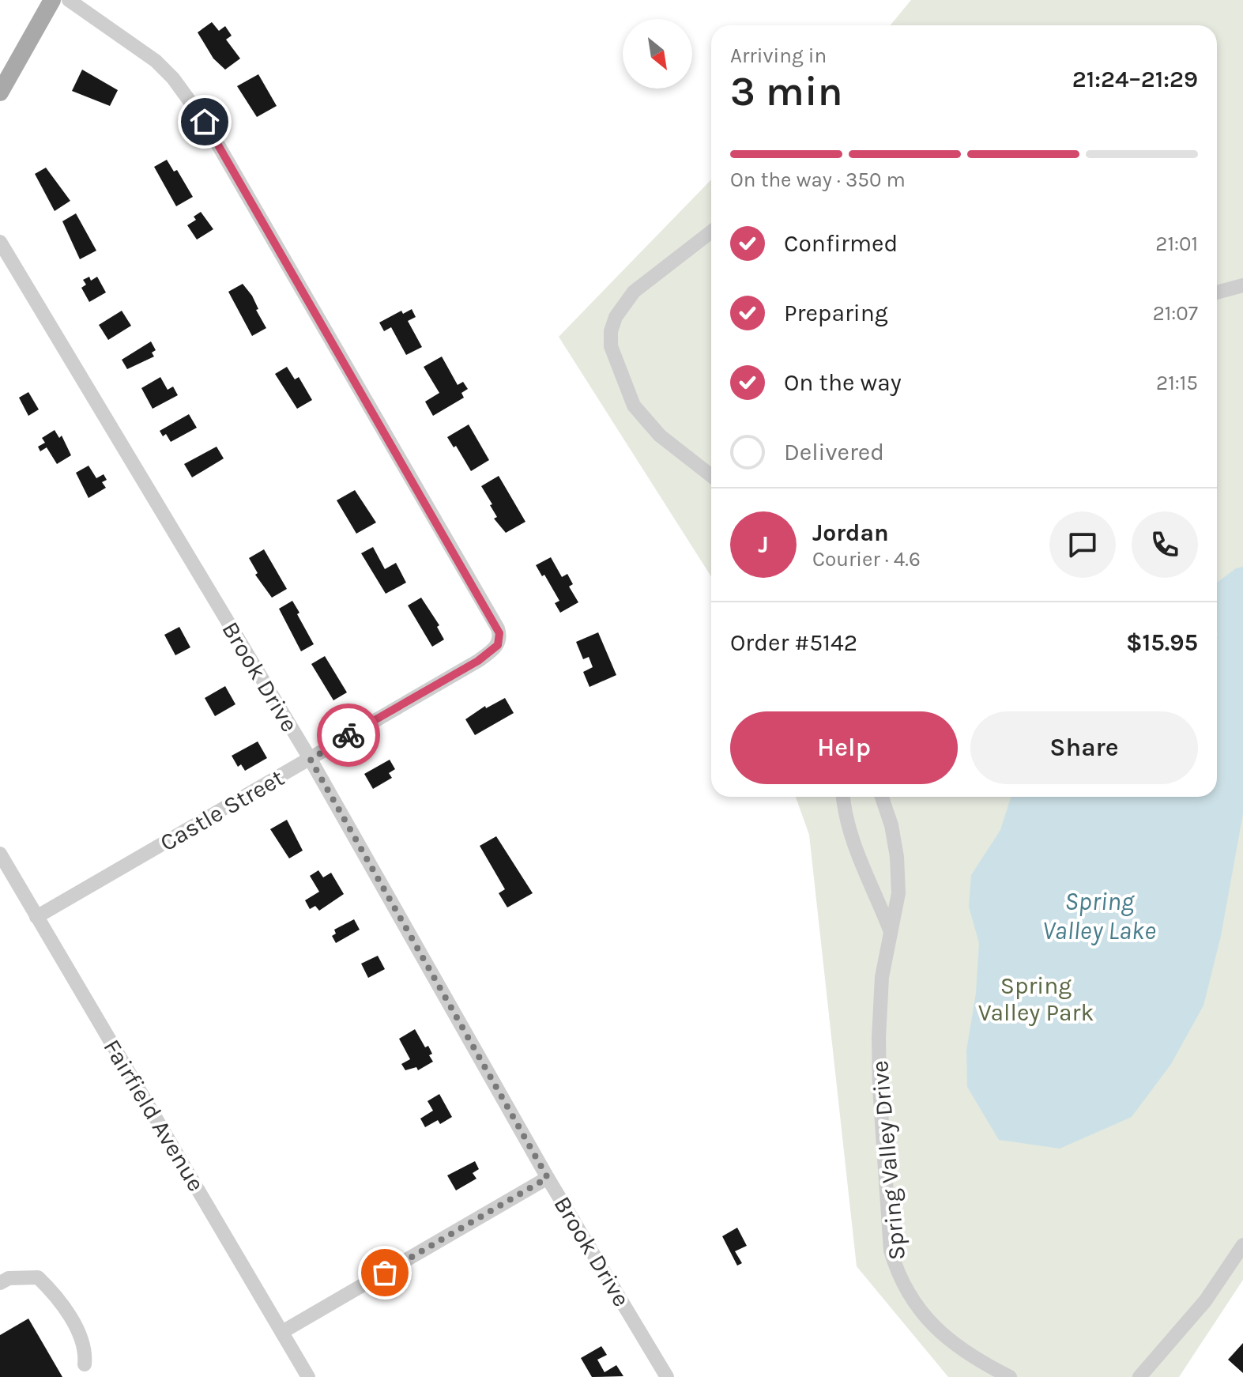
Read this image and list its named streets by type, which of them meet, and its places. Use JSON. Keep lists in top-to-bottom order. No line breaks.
{"streets":{"street":["Brook Drive","Castle Street","Fairfield Avenue","Spring Valley Drive"]},"crossings":[["Brook Drive","Castle Street"],["Castle Street","Fairfield Avenue"]],"water":["Spring Valley Lake"],"parks":["Spring Valley Park"],"north":"bottom right","page":{"heading":["3 min","Arriving in","21:24–21:29"],"panel":["Jordan","Courier · 4.6","Order #5142","$15.95"],"bar":"On the way · 350 m","list":[["Confirmed","21:01"],["Preparing","21:07"],["On the way","21:15"],"Delivered"],"round":"J","buttons":["Help","Share"]}}
